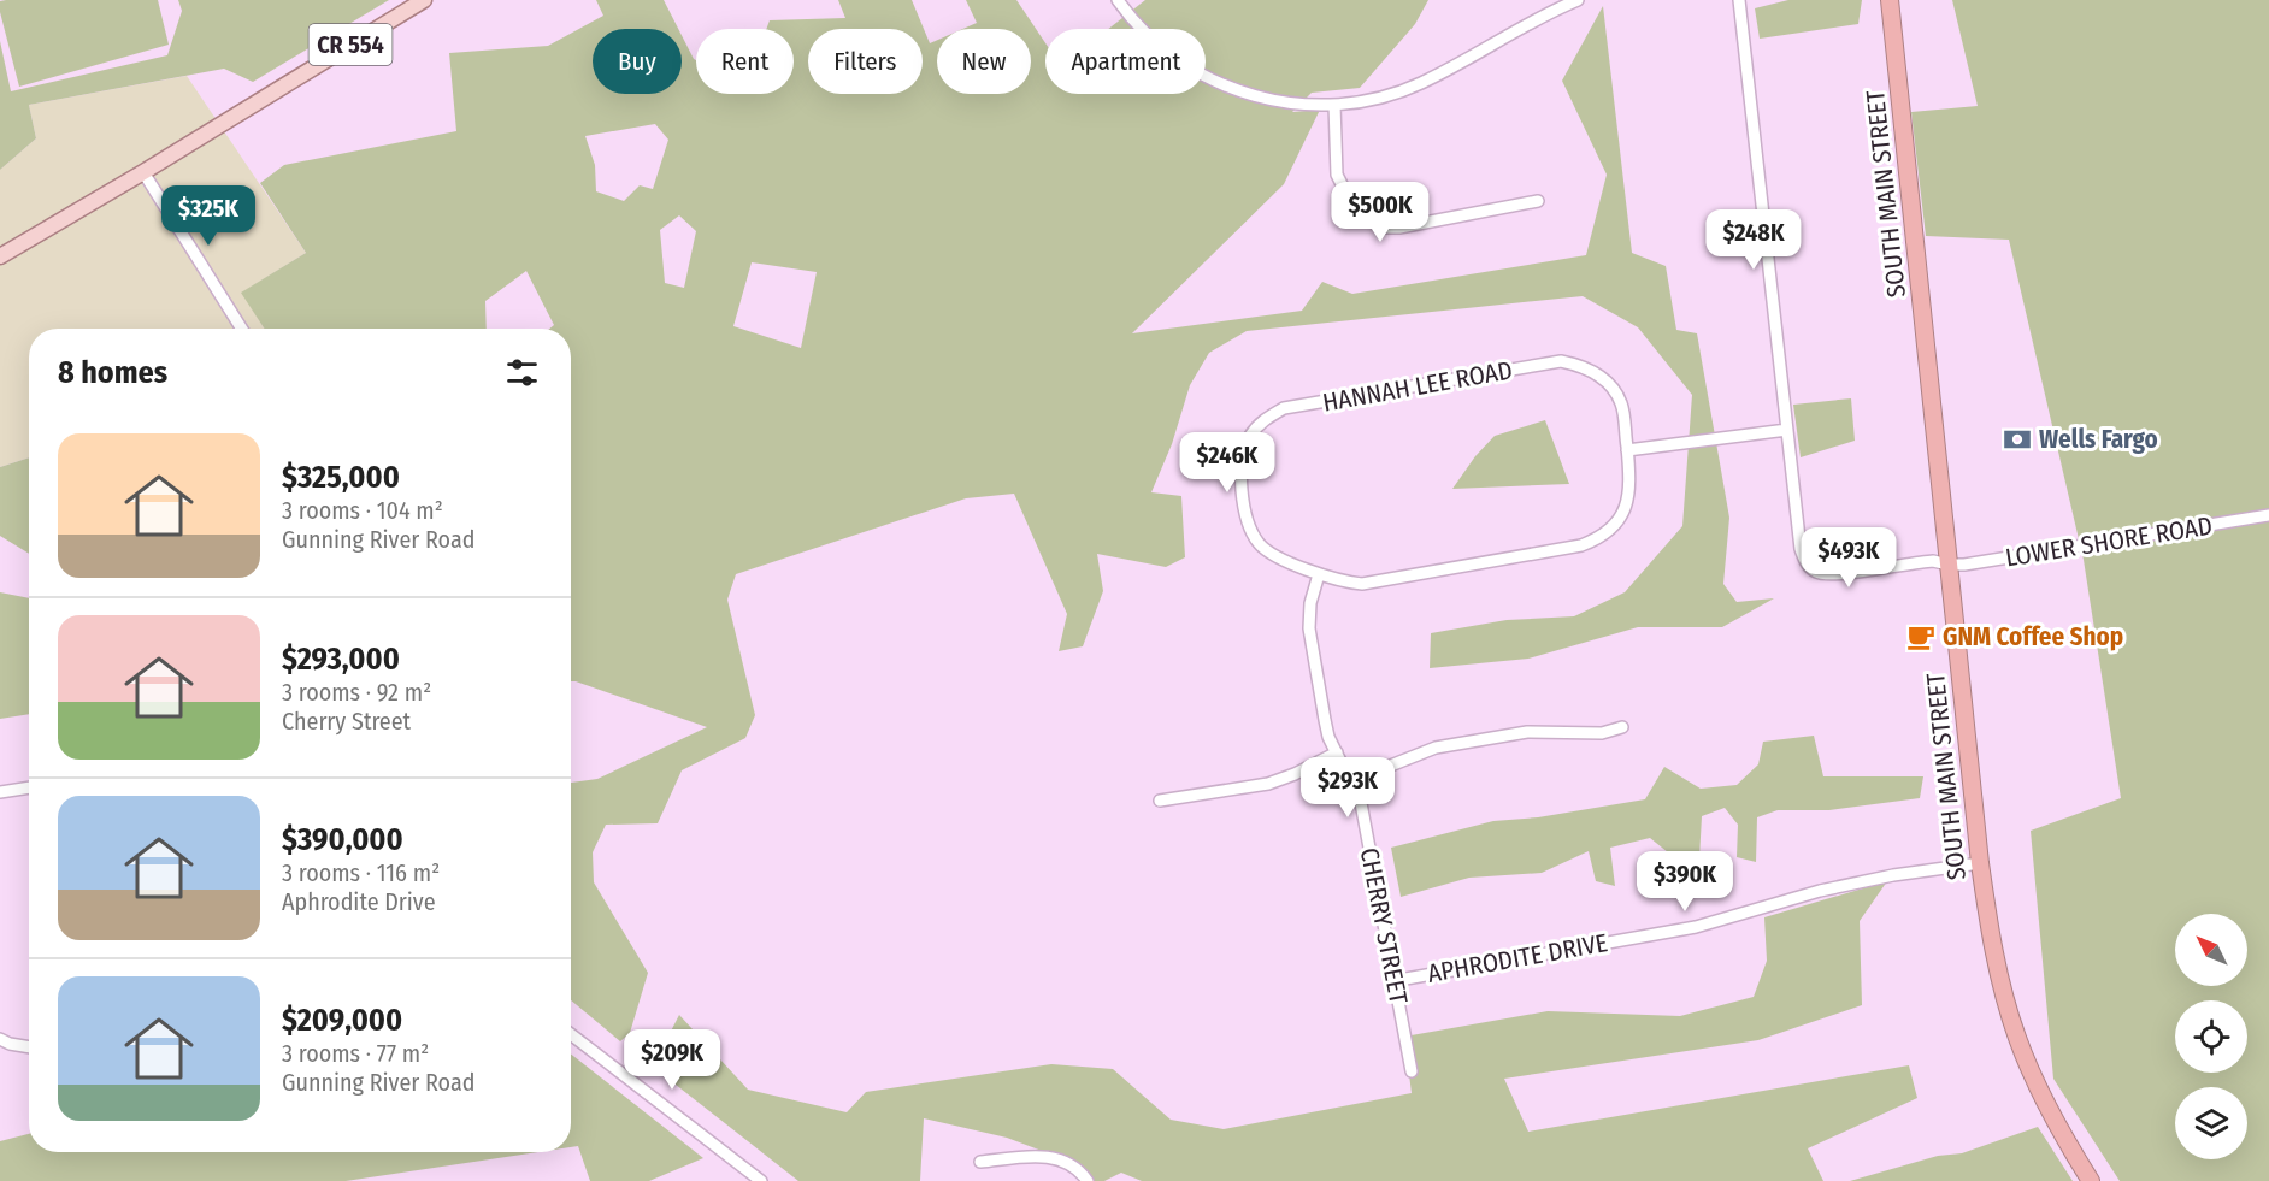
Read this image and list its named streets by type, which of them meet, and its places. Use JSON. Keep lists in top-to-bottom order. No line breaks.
{"streets":{"highway":["SOUTH MAIN STREET"],"main road":["CR 554"],"street":["HANNAH LEE ROAD","LOWER SHORE ROAD","CHERRY STREET","APHRODITE DRIVE"]},"crossings":[["SOUTH MAIN STREET","LOWER SHORE ROAD"],["SOUTH MAIN STREET","APHRODITE DRIVE"],["HANNAH LEE ROAD","CHERRY STREET"],["CHERRY STREET","APHRODITE DRIVE"]],"places":{"bank":["Wells Fargo"],"cafe":["GNM Coffee Shop"]},"north":"top left","page":{"chip":["Buy","Rent","Filters","New","Apartment"],"price":["$500K","$325K","$248K","$246K","$493K","$293K","$390K","$209K"],"heading":"8 homes","list":[{"name":"$325,000","note":"3 rooms · 104 m² · Gunning River Road"},{"name":"$293,000","note":"3 rooms · 92 m² · Cherry Street"},{"name":"$390,000","note":"3 rooms · 116 m² · Aphrodite Drive"},{"name":"$209,000","note":"3 rooms · 77 m² · Gunning River Road"}]}}
